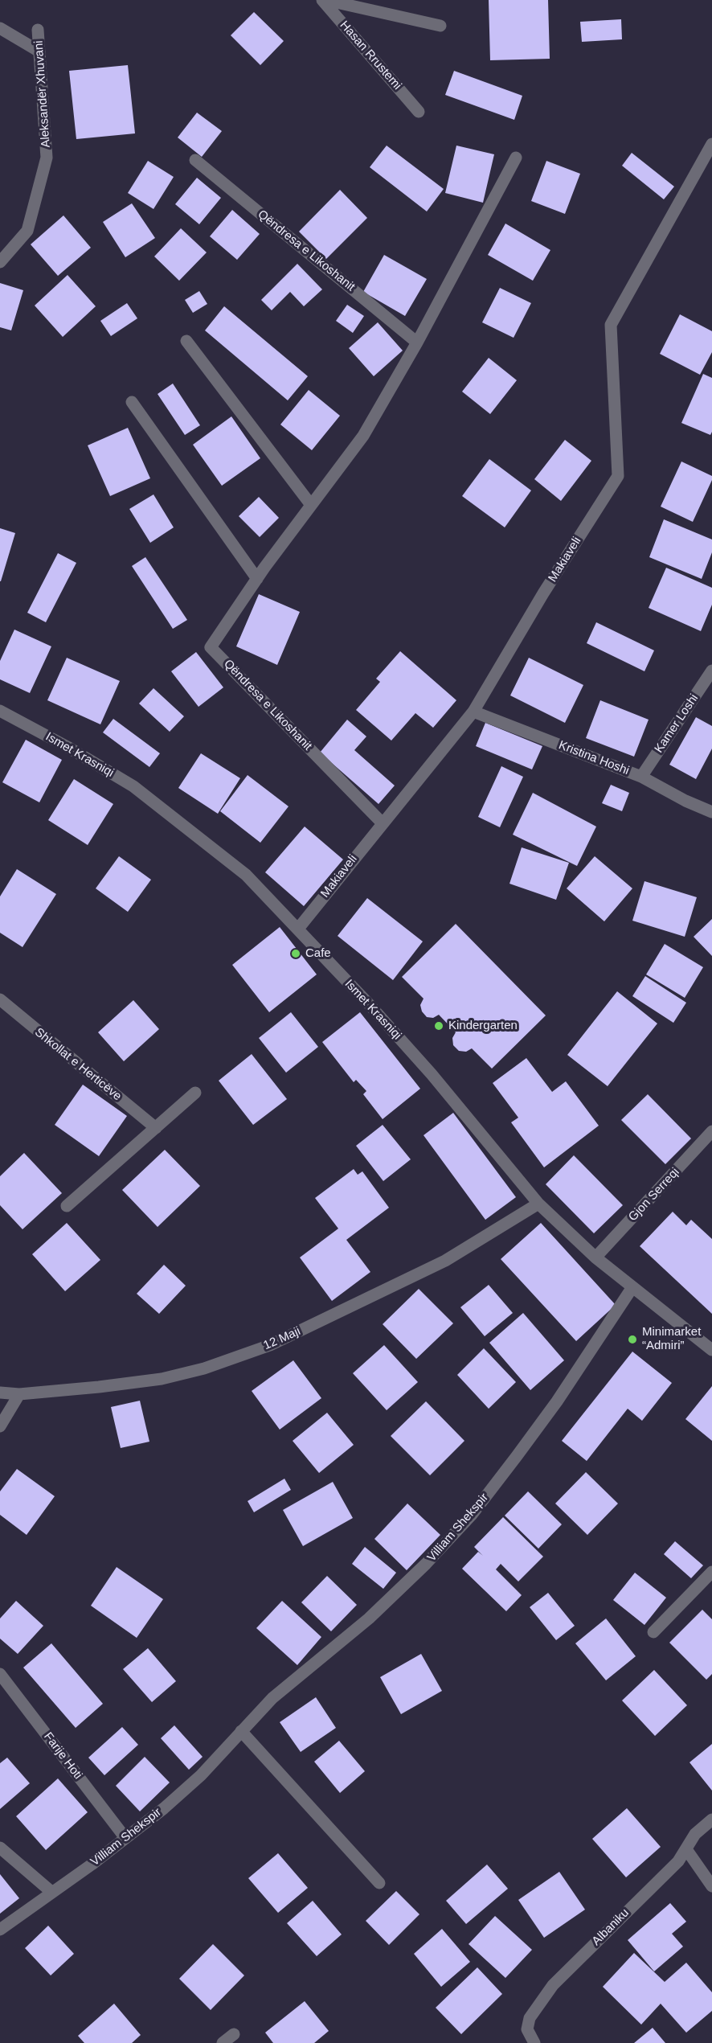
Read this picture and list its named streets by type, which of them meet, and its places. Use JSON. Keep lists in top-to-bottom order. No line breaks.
{"streets":{"street":["Hasan Rrustemi","Aleksandër Xhuvani","Qëndresa e Likoshanit","Makiaveli","Kamer Loshi","Ismet Krasniqi","Kristina Hoshi","Shkollat e Herticëve","Gjon Serreqi","12 Maji","Villiam Shekspir","Farije Hoti","Albaniku"]},"crossings":[["Qëndresa e Likoshanit","Makiaveli"],["Makiaveli","Ismet Krasniqi"],["Makiaveli","Kristina Hoshi"],["Kamer Loshi","Kristina Hoshi"],["Ismet Krasniqi","Gjon Serreqi"],["Ismet Krasniqi","12 Maji"],["Ismet Krasniqi","Villiam Shekspir"],["Villiam Shekspir","Farije Hoti"]],"places":["Cafe","Kindergarten","Minimarket “Admiri”"]}
